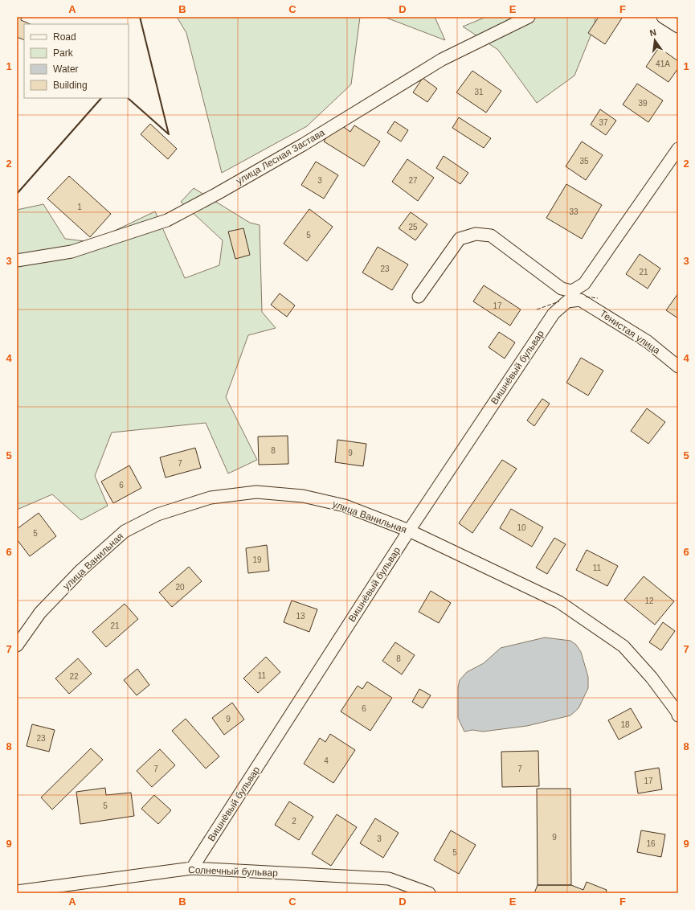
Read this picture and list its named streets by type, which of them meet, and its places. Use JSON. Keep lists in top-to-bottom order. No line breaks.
{"streets":{"street":["улица Лесная Застава","Тенистая улица","Вишнёвый бульвар","улица Ванильная","Солнечный бульвар"]},"crossings":[["Тенистая улица","Вишнёвый бульвар"],["Вишнёвый бульвар","улица Ванильная"],["Вишнёвый бульвар","Солнечный бульвар"]],"house_numbers":["41А","31","39","37","35","3","27","1","33","25","5","23","21","17","8","9","7","6","10","5","19","11","20","12","13","21","8","11","22","6","9","18","23","4","7","7","17","5","2","9","3","16","5"],"legend":["Road","Park","Water","Building"],"north":"top","grid":{"columns":["A","B","C","D","E","F"],"rows":["1","2","3","4","5","6","7","8","9"]}}
